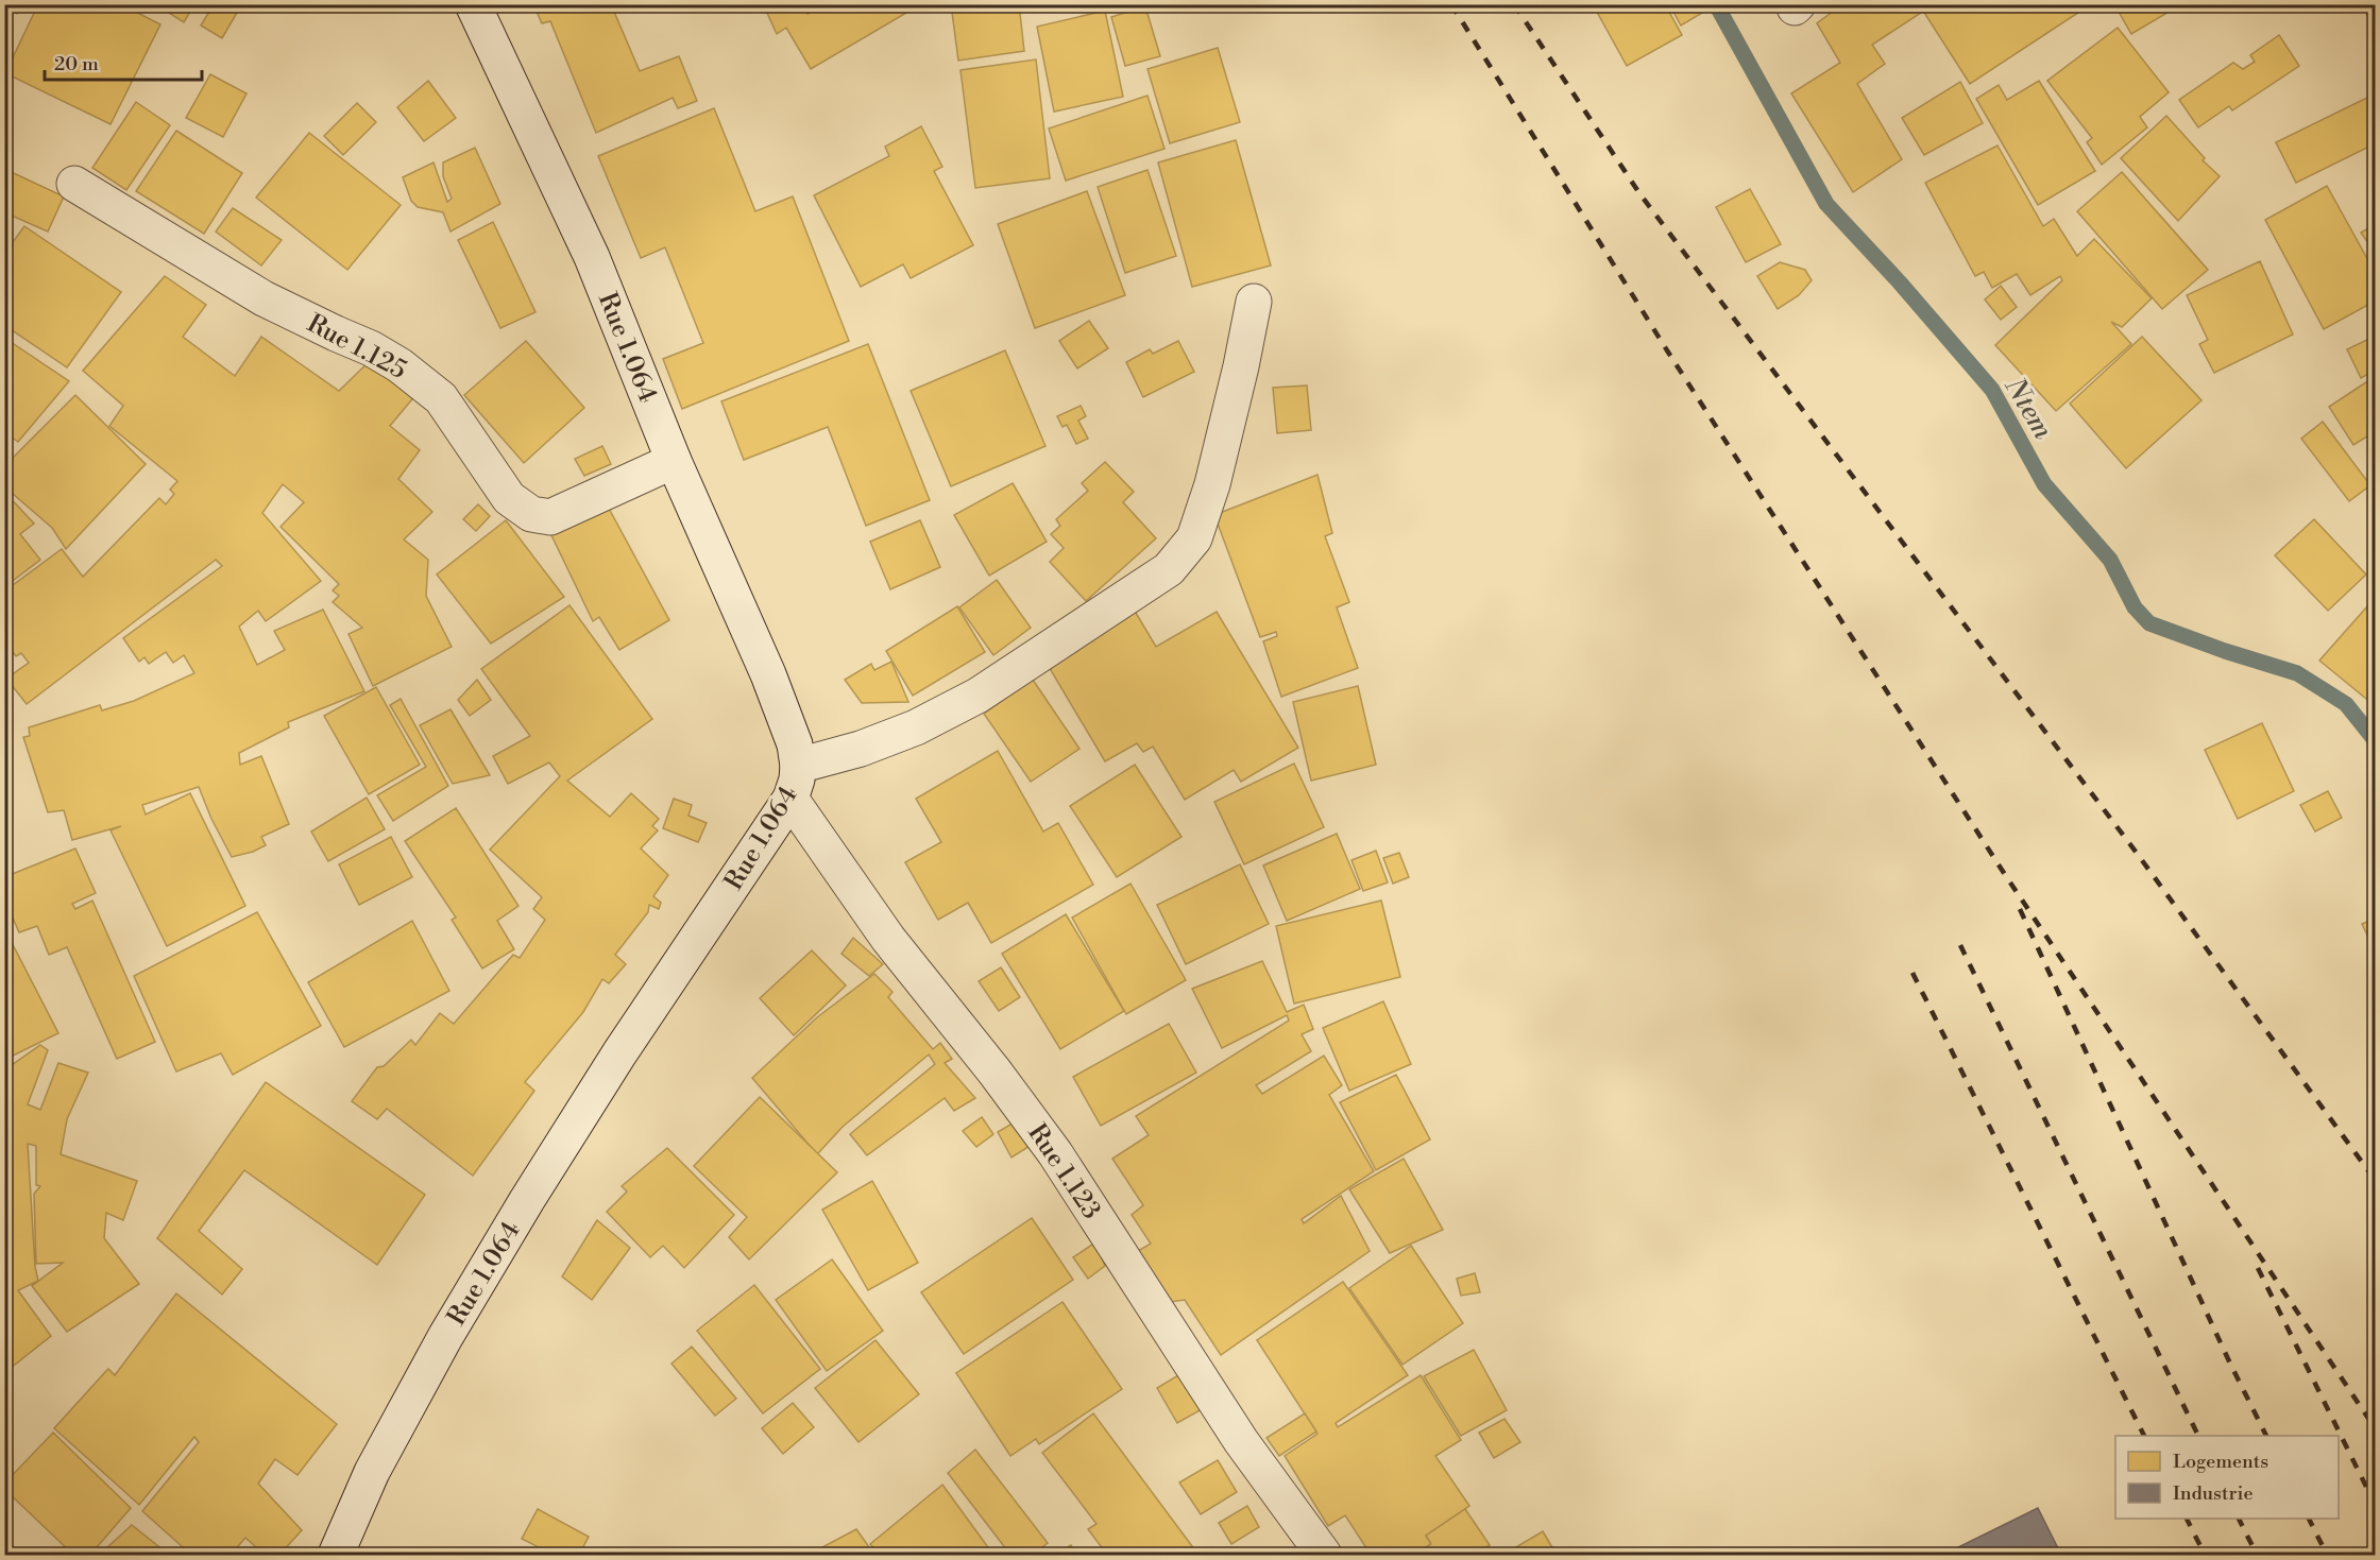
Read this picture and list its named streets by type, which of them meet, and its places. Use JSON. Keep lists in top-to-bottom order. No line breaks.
{"streets":{"street":["Rue 1.125","Rue 1.064","Rue 1.123"]},"crossings":[["Rue 1.125","Rue 1.064"],["Rue 1.064","Rue 1.123"]],"water":["Ntem"],"legend":["Logements","Industrie"],"scale_bar":"20 m"}
